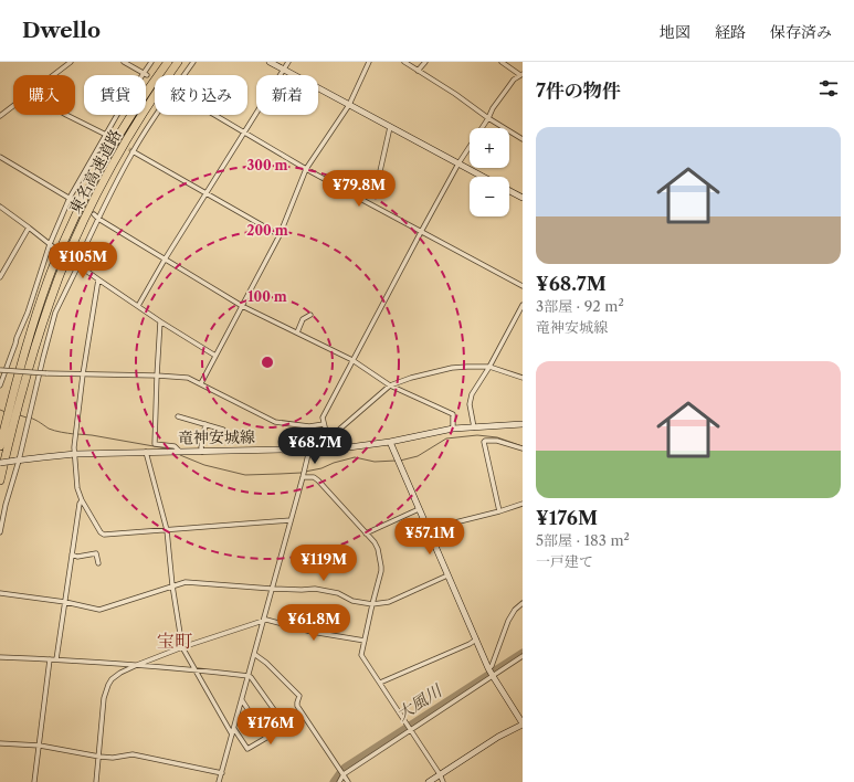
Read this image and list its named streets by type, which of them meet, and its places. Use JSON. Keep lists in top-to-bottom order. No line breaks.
{"streets":{"highway":["東名高速道路"],"street":["竜神安城線"]},"districts":["宝町"],"water":["大風川"],"page":{"header":"Dwello","nav":["地図","経路","保存済み"],"heading":"7件の物件","chip":["購入","賃貸","絞り込み","新着"],"list":[{"name":"¥68.7M","note":"3部屋 · 92 m² · 竜神安城線"},{"name":"¥176M","note":"5部屋 · 183 m² · 一戸建て"}],"map_buttons":["+","−"],"price":["¥79.8M","¥105M","¥68.7M","¥57.1M","¥119M","¥61.8M","¥176M"]},"rings":["300 m","200 m","100 m"]}
